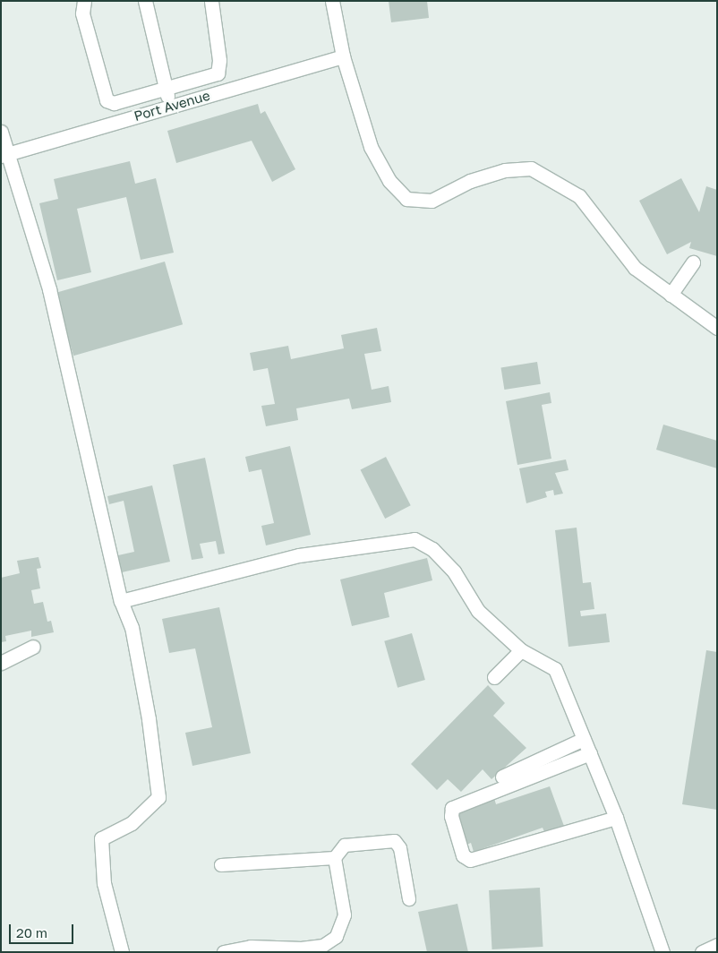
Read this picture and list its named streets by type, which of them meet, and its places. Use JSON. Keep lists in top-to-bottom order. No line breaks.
{"streets":{"street":["Port Avenue"]},"scale_bar":"20 m"}
